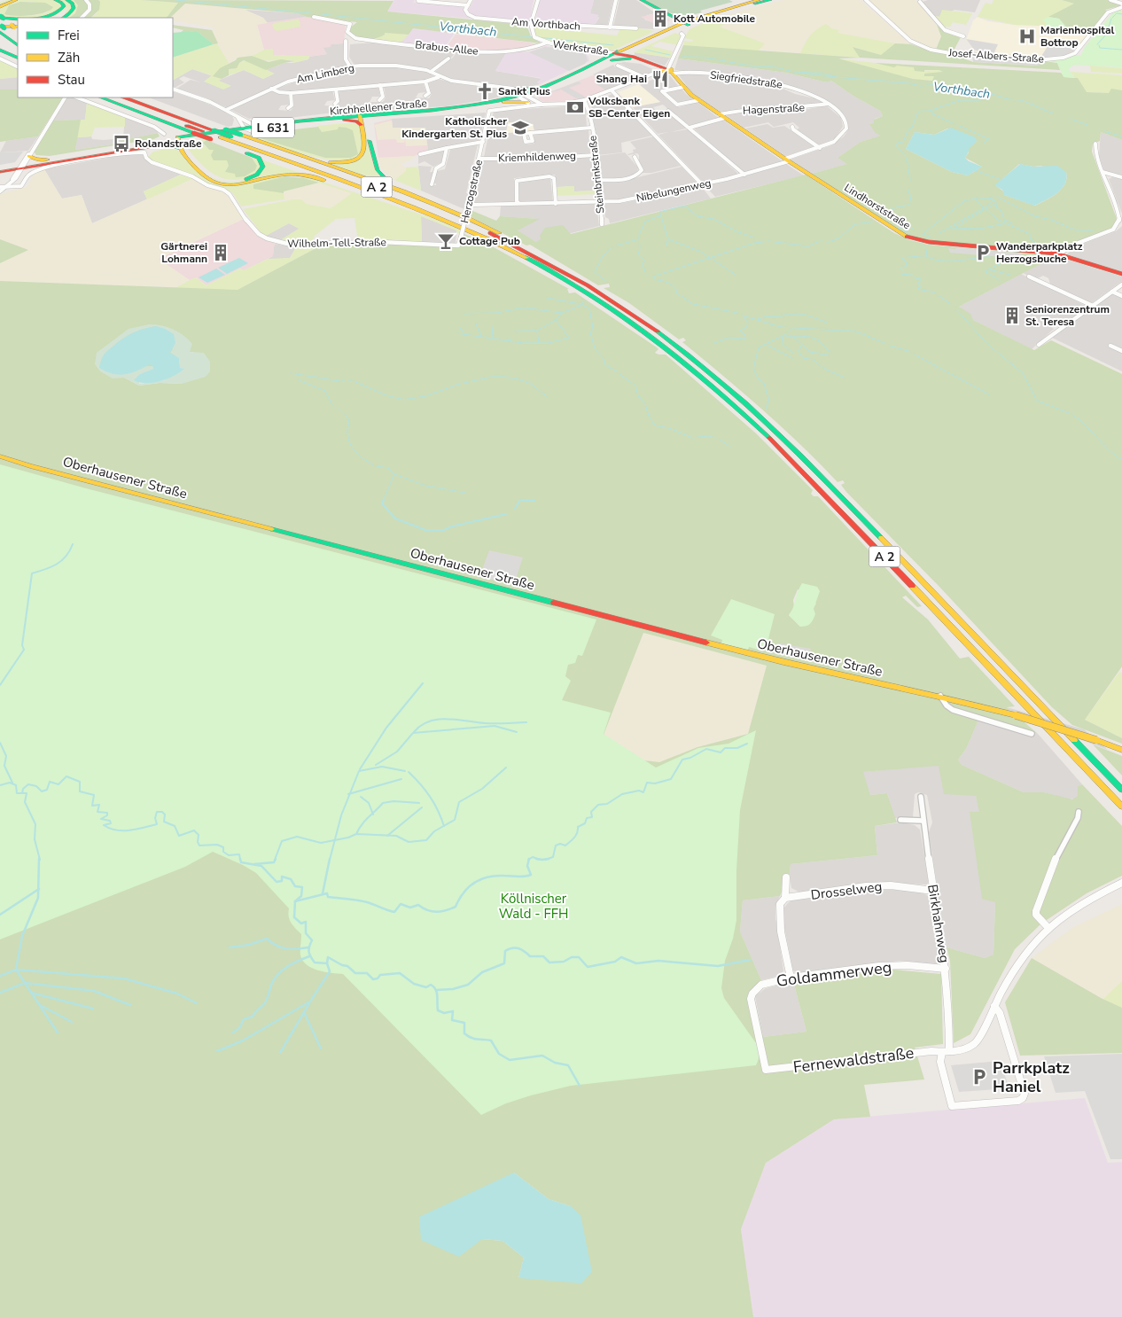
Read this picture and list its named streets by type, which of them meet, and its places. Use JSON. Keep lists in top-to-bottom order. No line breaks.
{"streets":{"main road":["Kirchhellener Straße","L 631","A 2","Lindhorststraße","Oberhausener Straße"],"street":["Am Vorthbach","Brabus-Allee","Werkstraße","Josef-Albers-Straße","Am Limberg","Siegfriedstraße","Hagenstraße","Kriemhildenweg","Steinbrinkstraße","Nibelungenweg","Herzogstraße","Wilhelm-Tell-Straße","Drosselweg","Birkhahnweg","Goldammerweg","Fernewaldstraße"]},"crossings":[["Am Vorthbach","Werkstraße"],["Brabus-Allee","Werkstraße"],["Werkstraße","Kirchhellener Straße"],["Am Limberg","Kirchhellener Straße"],["Siegfriedstraße","Kirchhellener Straße"],["Siegfriedstraße","Hagenstraße"],["Siegfriedstraße","Nibelungenweg"],["Siegfriedstraße","Lindhorststraße"],["Kirchhellener Straße","L 631"],["Kirchhellener Straße","Steinbrinkstraße"],["Kirchhellener Straße","A 2"],["Kirchhellener Straße","Herzogstraße"],["Kirchhellener Straße","Lindhorststraße"],["Hagenstraße","Lindhorststraße"],["Kriemhildenweg","Steinbrinkstraße"],["Kriemhildenweg","Herzogstraße"],["Steinbrinkstraße","Nibelungenweg"],["Nibelungenweg","Herzogstraße"],["Nibelungenweg","Lindhorststraße"],["Herzogstraße","Wilhelm-Tell-Straße"],["Drosselweg","Birkhahnweg"],["Birkhahnweg","Goldammerweg"],["Birkhahnweg","Fernewaldstraße"],["Goldammerweg","Fernewaldstraße"]],"water":["Vorthbach"],"parks":["Köllnischer Wald - FFH"],"places":{"building":["Kott Automobile","Gärtnerei Lohmann","Seniorenzentrum St. Teresa"],"hospital":["Marienhospital Bottrop"],"restaurant":["Shang Hai"],"church":["Sankt Pius"],"bank":["Volksbank SB-Center Eigen"],"school or university":["Katholischer Kindergarten St. Pius"],"bus stop":["Rolandstraße"],"bar":["Cottage Pub"],"parking":["Wanderparkplatz Herzogsbuche","Parrkplatz Haniel"]},"legend":["Frei","Zäh","Stau"]}
